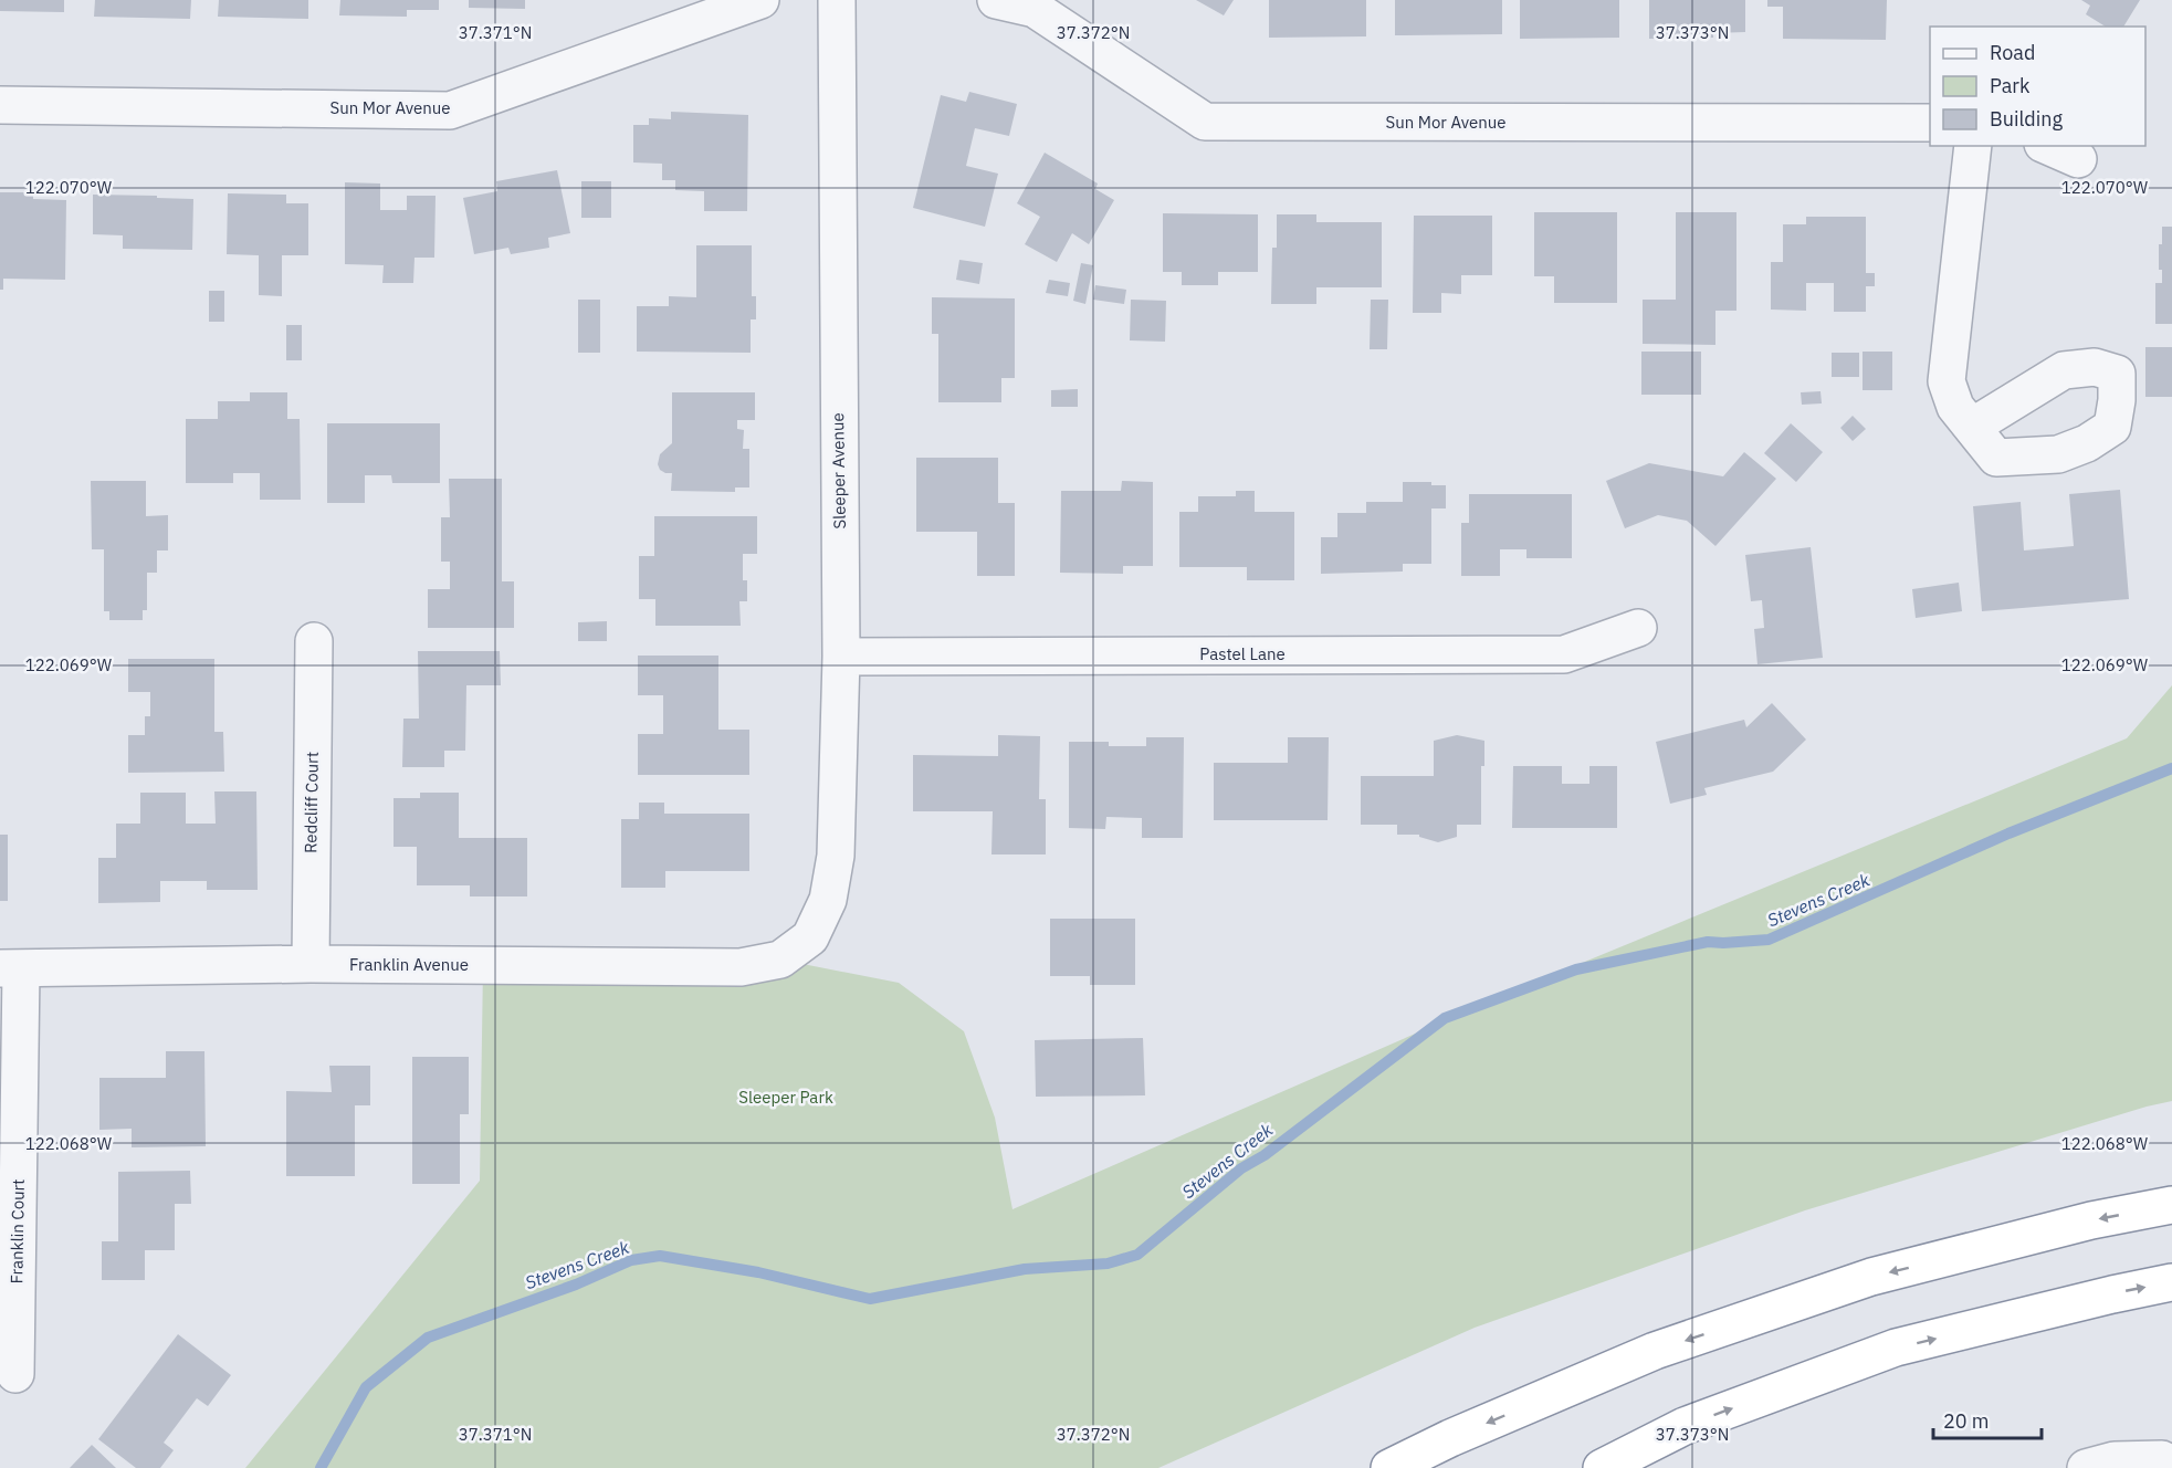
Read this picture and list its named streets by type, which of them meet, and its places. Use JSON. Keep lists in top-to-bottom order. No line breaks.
{"streets":{"street":["Sun Mor Avenue","Sleeper Avenue","Pastel Lane","Redcliff Court","Franklin Avenue","Franklin Court"]},"crossings":[["Sleeper Avenue","Pastel Lane"],["Sleeper Avenue","Franklin Avenue"],["Redcliff Court","Franklin Avenue"],["Franklin Avenue","Franklin Court"]],"water":["Stevens Creek"],"parks":["Sleeper Park"],"legend":["Road","Park","Building"],"scale_bar":"20 m","coordinates":["37.371°N","37.372°N","37.373°N","122.070°W","122.069°W","122.068°W"]}
